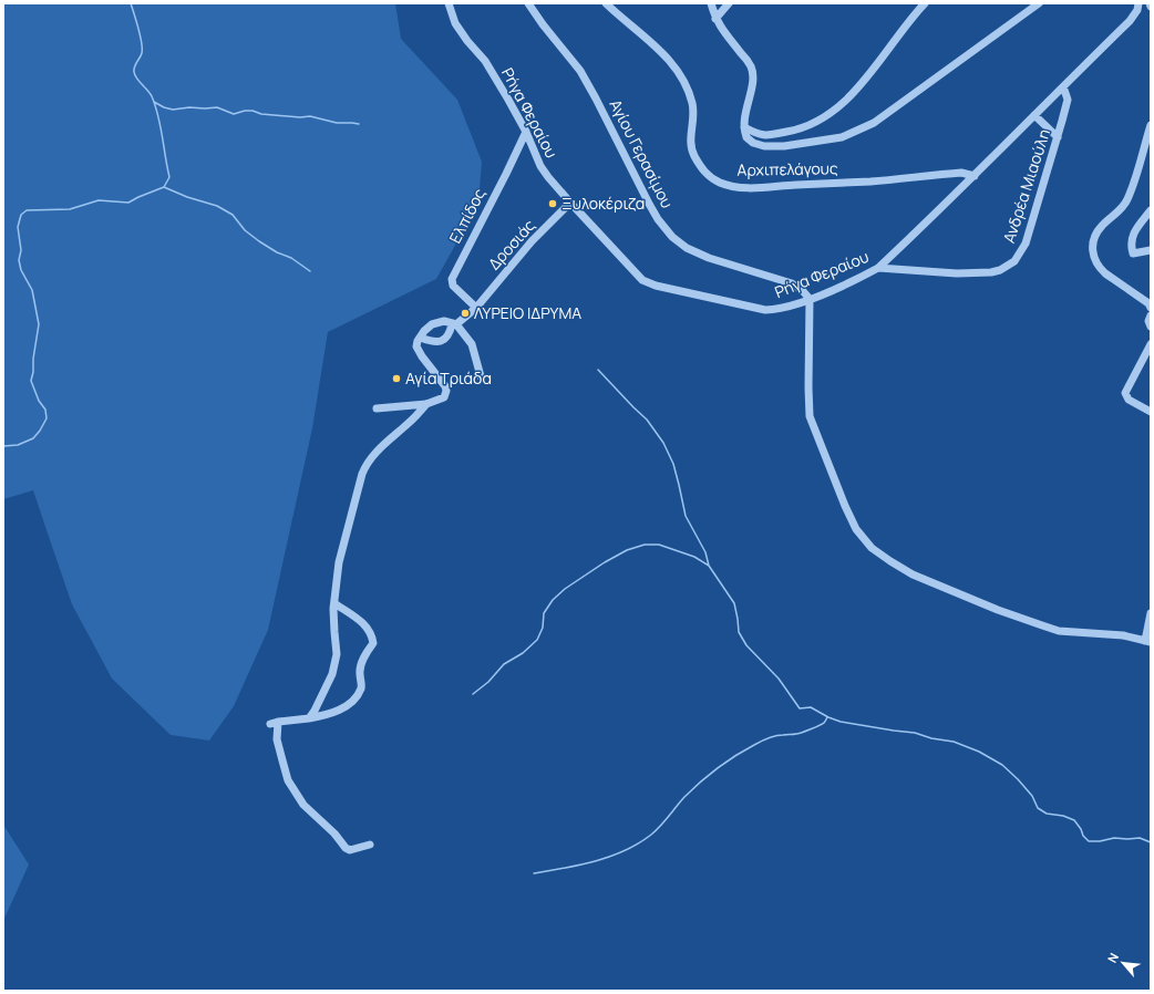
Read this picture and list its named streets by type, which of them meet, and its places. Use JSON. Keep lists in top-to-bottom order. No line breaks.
{"streets":{"street":["Ρήγα Φεραίου","Αγίου Γερασίμου","Αρχιπελάγους","Ανδρέα Μιαούλη","Ελπίδος","Δροσιάς"]},"crossings":[["Ρήγα Φεραίου","Αγίου Γερασίμου"],["Ρήγα Φεραίου","Αρχιπελάγους"],["Ρήγα Φεραίου","Ανδρέα Μιαούλη"],["Ρήγα Φεραίου","Ελπίδος"],["Ρήγα Φεραίου","Δροσιάς"],["Ελπίδος","Δροσιάς"]],"places":["Ξυλοκέριζα","ΛΥΡΕΙΟ ΙΔΡΥΜΑ","Αγία Τριάδα"],"north":"top left"}
